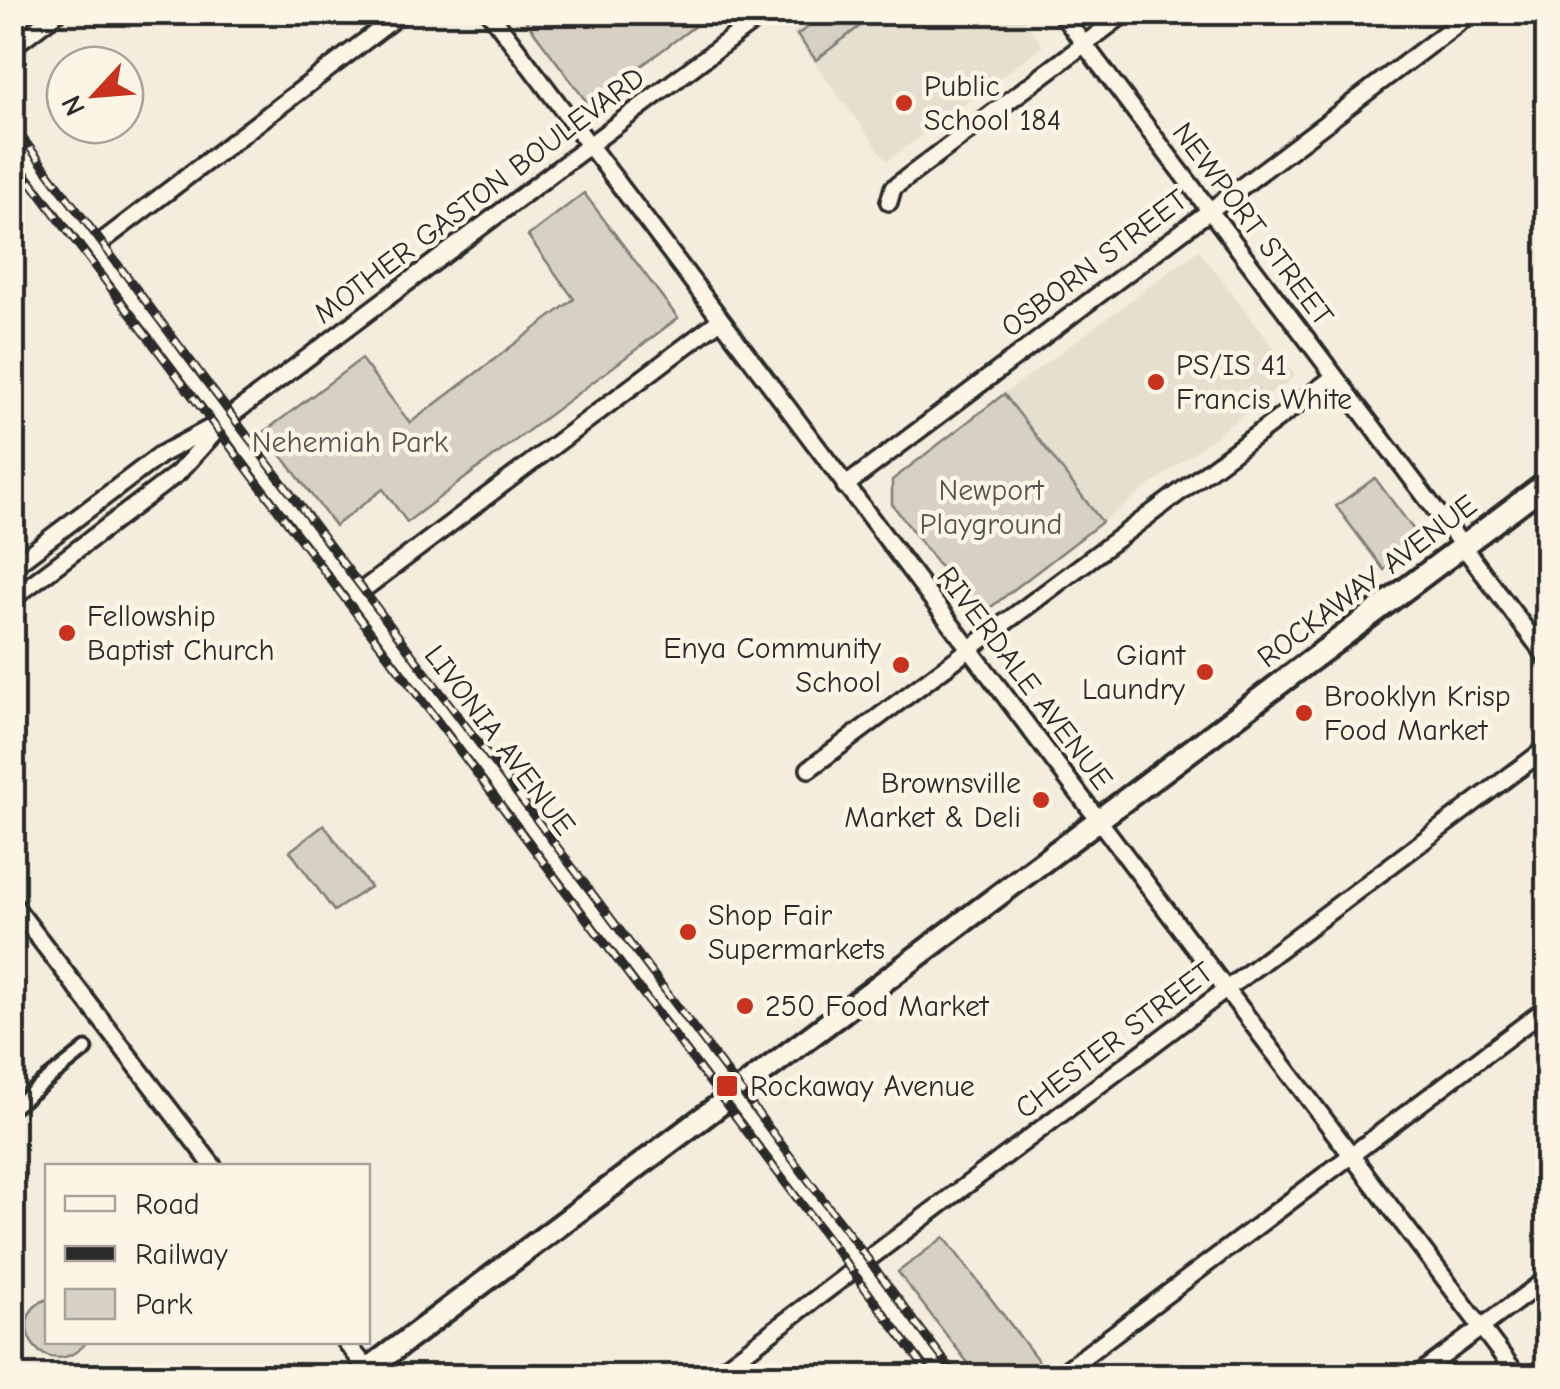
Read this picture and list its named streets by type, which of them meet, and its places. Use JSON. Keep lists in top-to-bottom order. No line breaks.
{"streets":{"street":["MOTHER GASTON BOULEVARD","NEWPORT STREET","OSBORN STREET","ROCKAWAY AVENUE","RIVERDALE AVENUE","LIVONIA AVENUE","CHESTER STREET"]},"crossings":[["MOTHER GASTON BOULEVARD","RIVERDALE AVENUE"],["MOTHER GASTON BOULEVARD","LIVONIA AVENUE"],["NEWPORT STREET","OSBORN STREET"],["NEWPORT STREET","ROCKAWAY AVENUE"],["OSBORN STREET","RIVERDALE AVENUE"],["ROCKAWAY AVENUE","RIVERDALE AVENUE"],["ROCKAWAY AVENUE","LIVONIA AVENUE"],["RIVERDALE AVENUE","CHESTER STREET"],["LIVONIA AVENUE","CHESTER STREET"]],"parks":["Nehemiah Park","Newport Playground"],"places":{"other":["Public School 184","PS/IS 41 Francis White","Fellowship Baptist Church","Enya Community School","Giant Laundry","Brooklyn Krisp Food Market","Brownsville Market & Deli","Shop Fair Supermarkets","250 Food Market"],"transit":["Rockaway Avenue"]},"legend":["Road","Railway","Park"],"north":"bottom left"}
